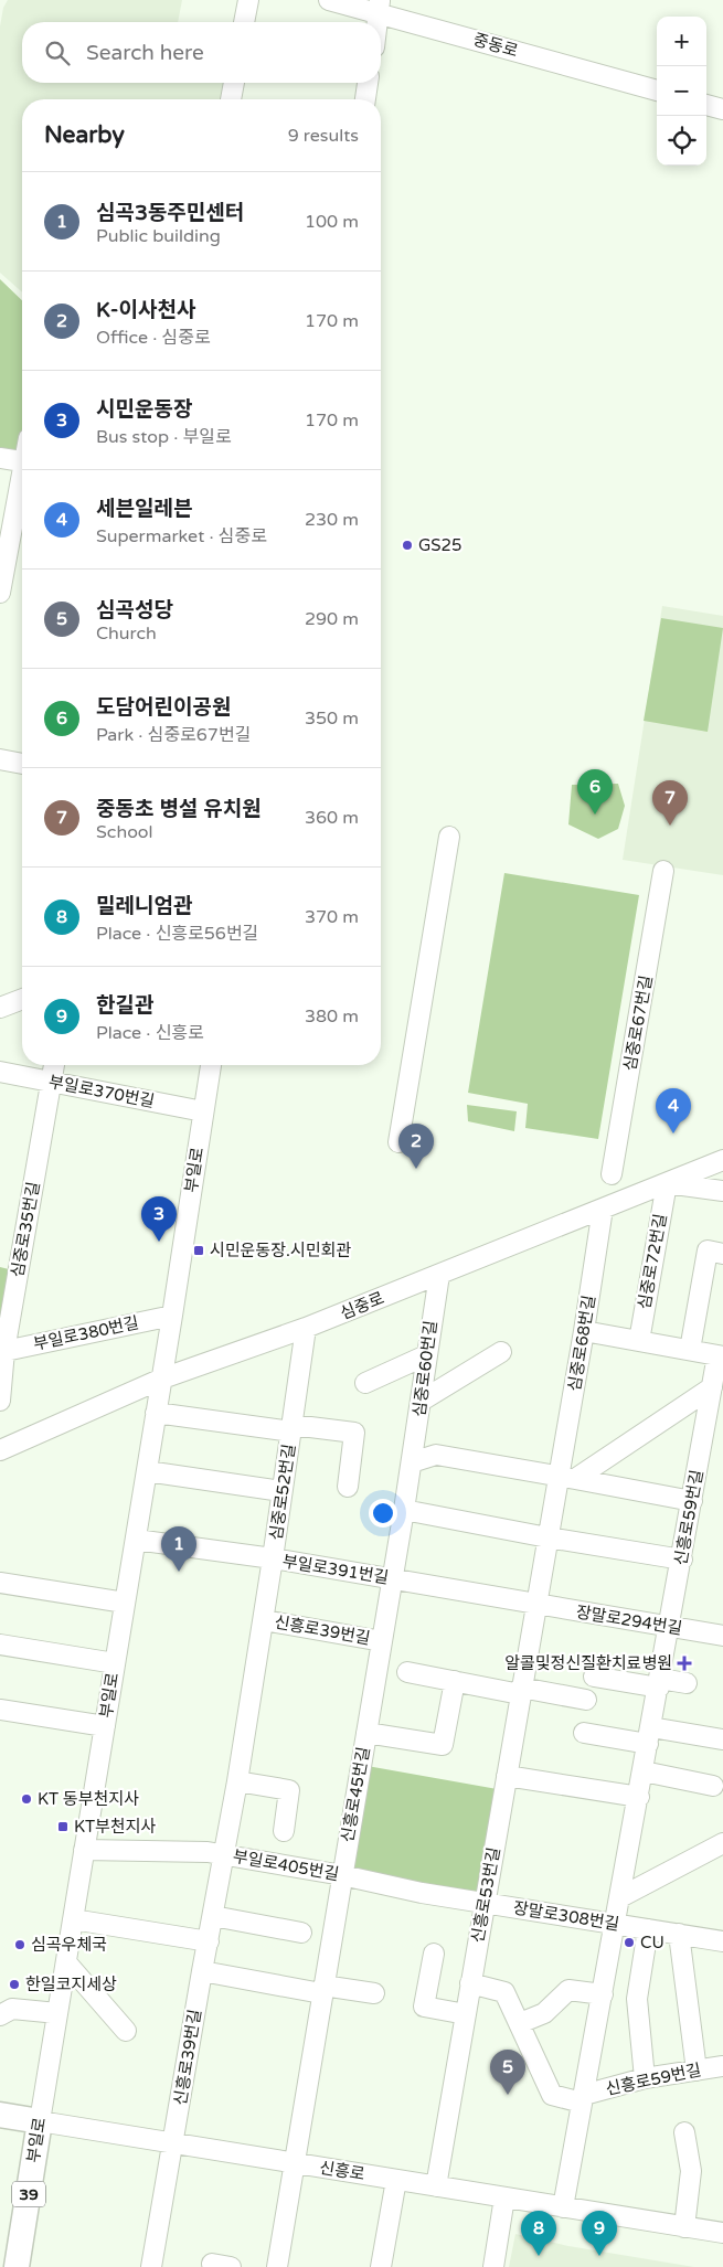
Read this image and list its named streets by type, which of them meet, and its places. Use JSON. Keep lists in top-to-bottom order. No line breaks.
{"streets":{"main road":["부일로","신흥로","39"],"street":["중동로","심중로67번길","부일로370번길","심중로35번길","심중로72번길","심중로","부일로380번길","심중로68번길","심중로60번길","심중로52번길","신흥로59번길","부일로391번길","장말로294번길","신흥로39번길","신흥로45번길","부일로405번길","신흥로53번길","장말로308번길"]},"crossings":[["부일로370번길","부일로"],["부일로370번길","심중로35번길"],["부일로","심중로"],["부일로","부일로380번길"],["부일로","부일로391번길"],["부일로","부일로405번길"],["부일로","신흥로"],["심중로35번길","부일로380번길"],["심중로72번길","심중로"],["심중로","심중로68번길"],["심중로","심중로60번길"],["심중로","심중로52번길"],["심중로68번길","부일로391번길"],["심중로68번길","장말로294번길"],["심중로68번길","신흥로53번길"],["심중로60번길","부일로391번길"],["심중로60번길","신흥로45번길"],["심중로52번길","부일로391번길"],["심중로52번길","신흥로39번길"],["신흥로59번길","장말로294번길"],["신흥로59번길","장말로308번길"],["신흥로59번길","신흥로"],["부일로391번길","장말로294번길"],["부일로391번길","신흥로39번길"],["부일로391번길","신흥로45번길"],["부일로391번길","신흥로53번길"],["장말로294번길","신흥로53번길"],["신흥로39번길","신흥로45번길"],["신흥로39번길","부일로405번길"],["신흥로39번길","신흥로"],["신흥로45번길","부일로405번길"],["신흥로45번길","신흥로"],["부일로405번길","신흥로53번길"],["부일로405번길","장말로308번길"],["신흥로53번길","장말로308번길"],["신흥로53번길","신흥로"]],"places":{"other":["GS25","KT 동부천지사","CU","심곡우체국","한일코지세상"],"transit":["시민운동장.시민회관","KT부천지사"],"health":["알콜및정신질환치료병원"]},"page":{"map_buttons":["+","−"],"search":"Search here","heading":["Nearby","9 results"],"list":[{"mark":"1","name":"심곡3동주민센터","note":"Public building","value":"100 m"},{"mark":"2","name":"K-이사천사","note":"Office · 심중로","value":"170 m"},{"mark":"3","name":"시민운동장","note":"Bus stop · 부일로","value":"170 m"},{"mark":"4","name":"세븐일레븐","note":"Supermarket · 심중로","value":"230 m"},{"mark":"5","name":"심곡성당","note":"Church","value":"290 m"},{"mark":"6","name":"도담어린이공원","note":"Park · 심중로67번길","value":"350 m"},{"mark":"7","name":"중동초 병설 유치원","note":"School","value":"360 m"},{"mark":"8","name":"밀레니엄관","note":"Place · 신흥로56번길","value":"370 m"},{"mark":"9","name":"한길관","note":"Place · 신흥로","value":"380 m"}],"pins":["6","7","4","2","3","1","5","8","9"]}}
